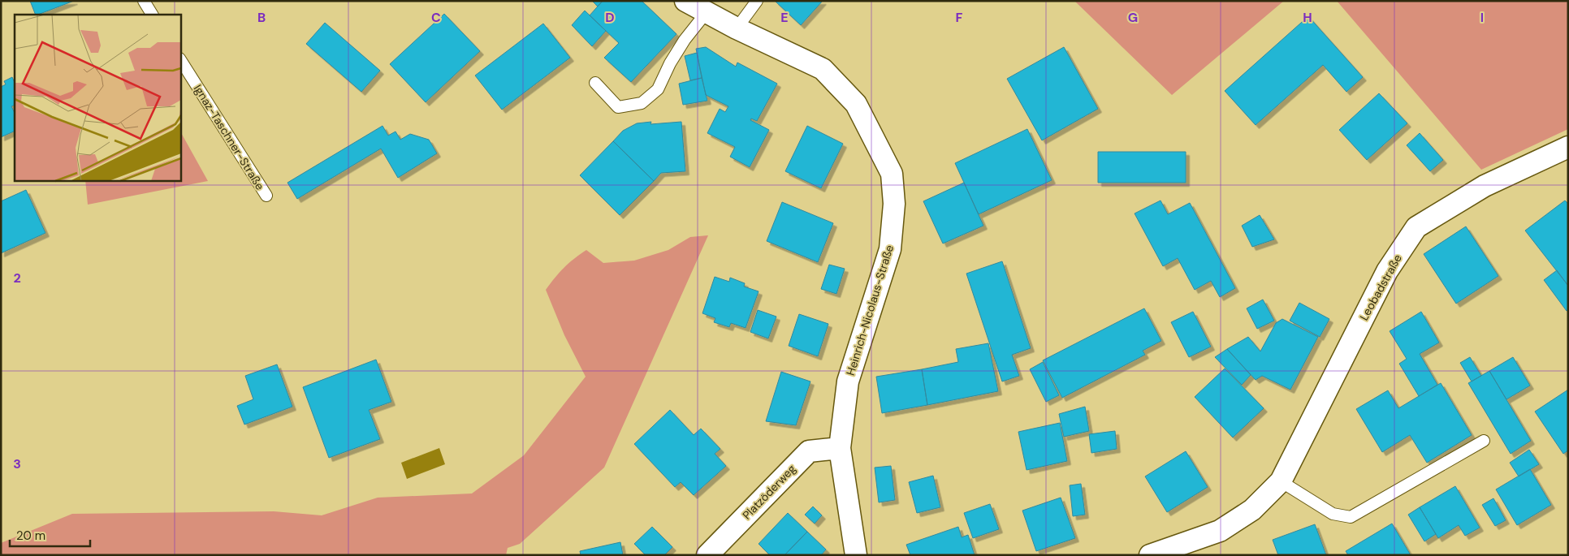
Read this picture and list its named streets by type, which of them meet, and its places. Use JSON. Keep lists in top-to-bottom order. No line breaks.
{"streets":{"street":["Leobadstraße","Heinrich-Nicolaus-Straße","Platzöderweg"],"lane":["Ignaz-Taschner-Straße"]},"crossings":[["Heinrich-Nicolaus-Straße","Platzöderweg"]],"scale_bar":"20 m","grid":{"columns":["B","C","D","E","F","G","H","I"],"rows":["2","3"]}}
